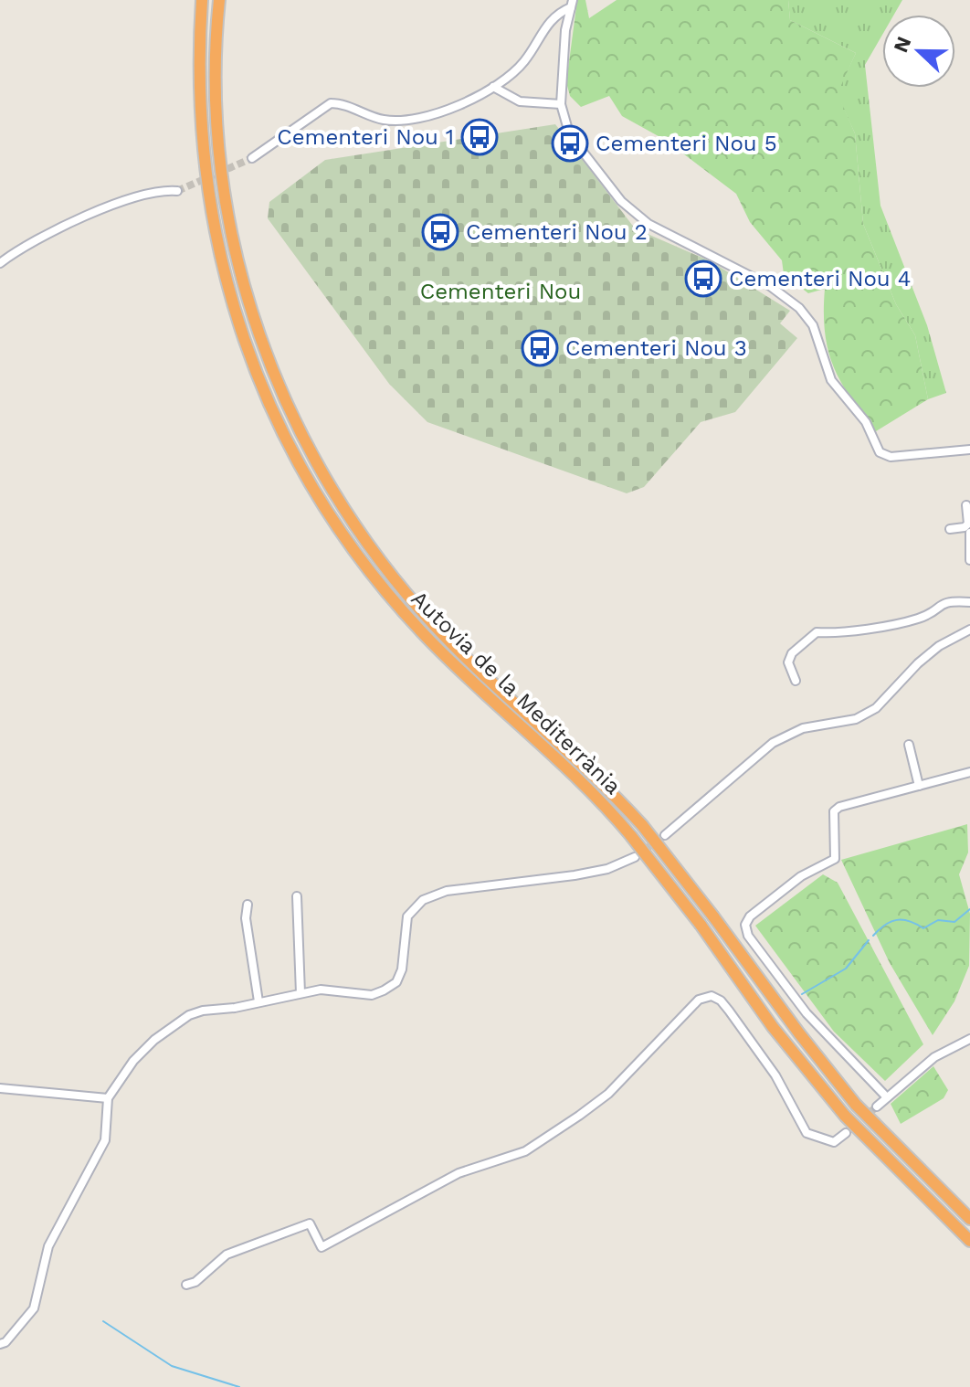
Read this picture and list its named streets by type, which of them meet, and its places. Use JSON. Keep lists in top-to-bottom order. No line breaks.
{"streets":{"highway":["Autovia de la Mediterrània"]},"parks":["Cementeri Nou"],"places":{"bus stop":["Cementeri Nou 1","Cementeri Nou 5","Cementeri Nou 2","Cementeri Nou 4","Cementeri Nou 3"]},"north":"left"}
